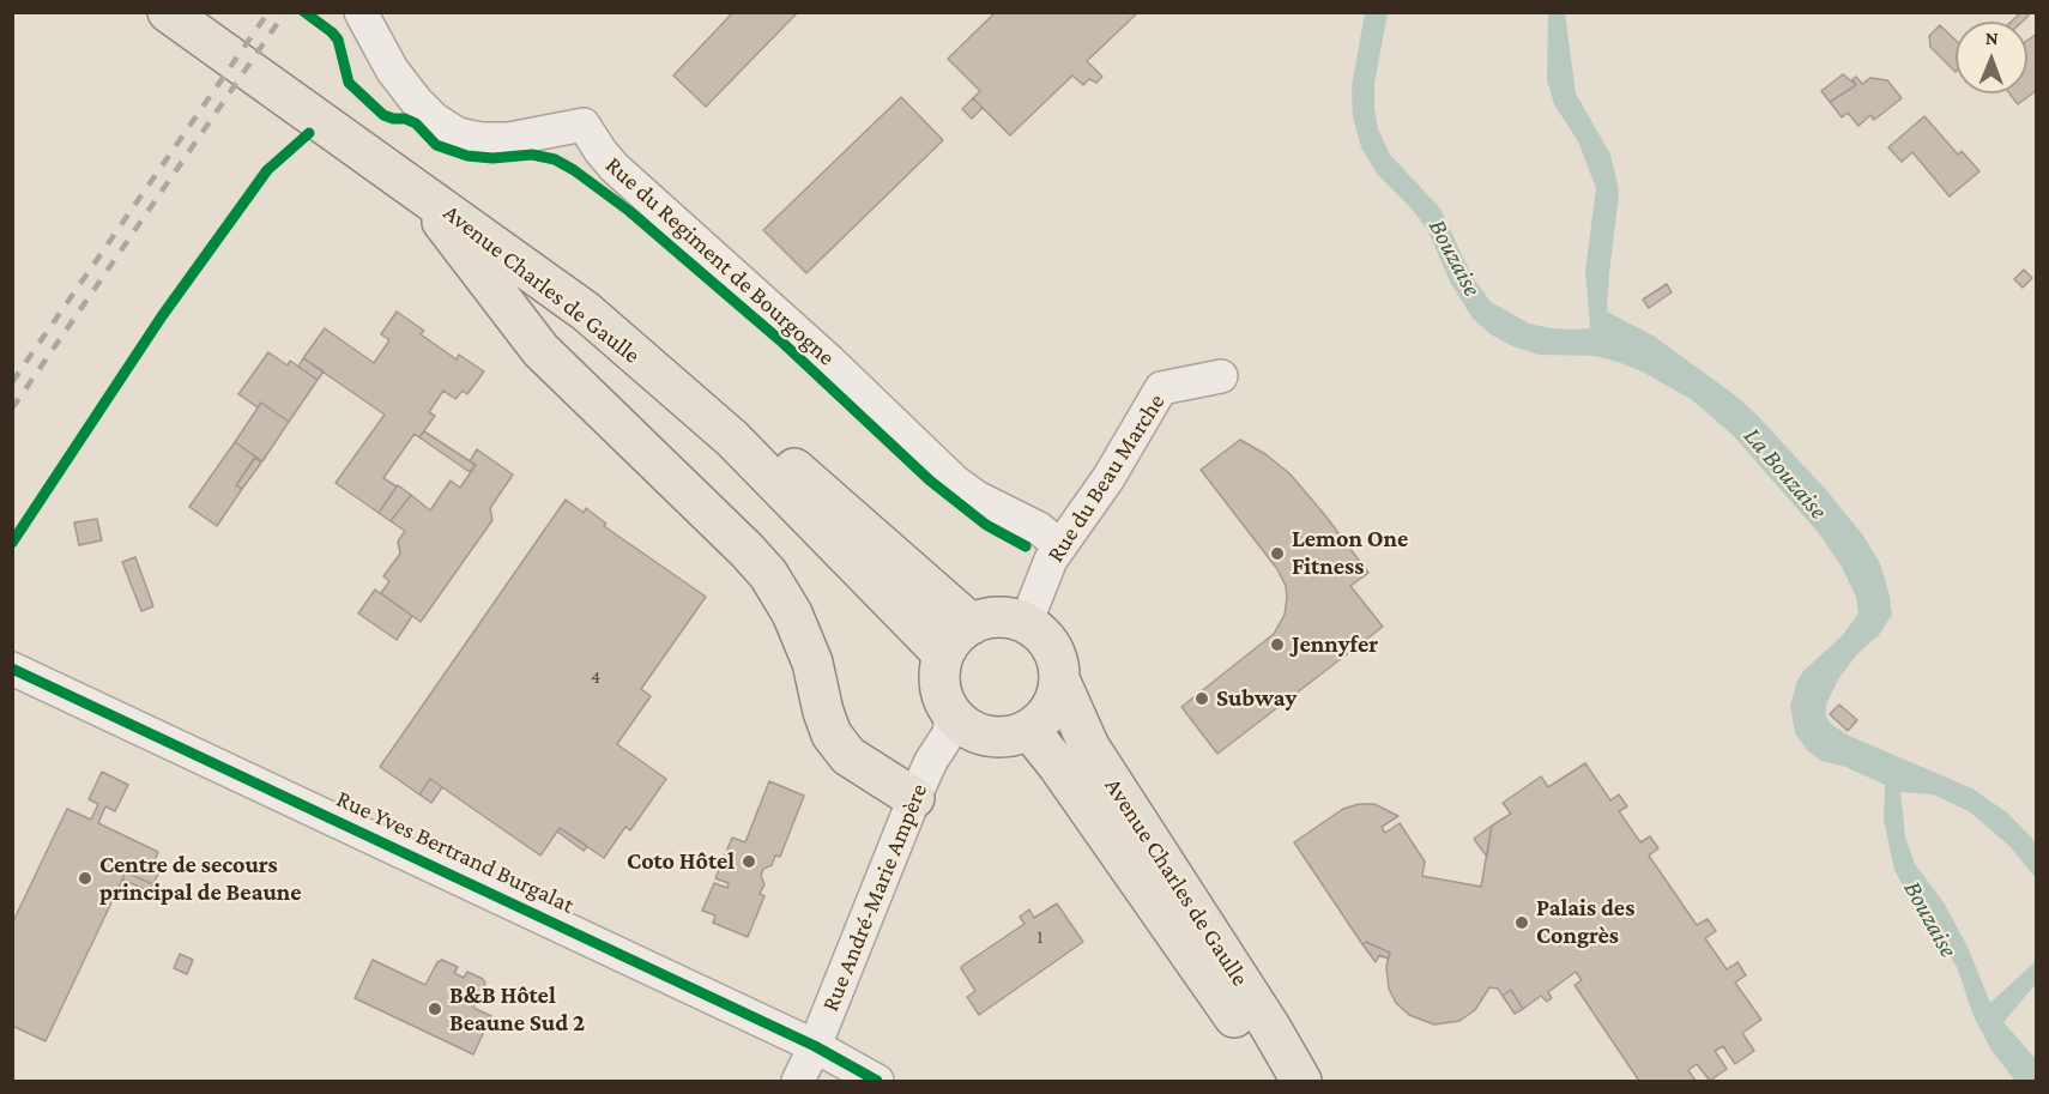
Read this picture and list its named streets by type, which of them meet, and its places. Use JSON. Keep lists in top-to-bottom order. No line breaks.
{"streets":{"main road":["Avenue Charles de Gaulle"],"street":["Rue du Regiment de Bourgogne","Rue du Beau Marche","Rue Yves Bertrand Burgalat","Rue André-Marie Ampère"]},"crossings":[["Rue du Regiment de Bourgogne","Rue du Beau Marche"],["Avenue Charles de Gaulle","Rue du Beau Marche"],["Avenue Charles de Gaulle","Rue André-Marie Ampère"],["Rue du Beau Marche","Rue André-Marie Ampère"],["Rue Yves Bertrand Burgalat","Rue André-Marie Ampère"]],"water":["Bouzaise","La Bouzaise"],"places":["Lemon One Fitness","Jennyfer","Subway","Coto Hôtel","Centre de secours principal de Beaune","Palais des Congrès","B&B Hôtel Beaune Sud 2"],"house_numbers":["4","1"],"north":"top"}
